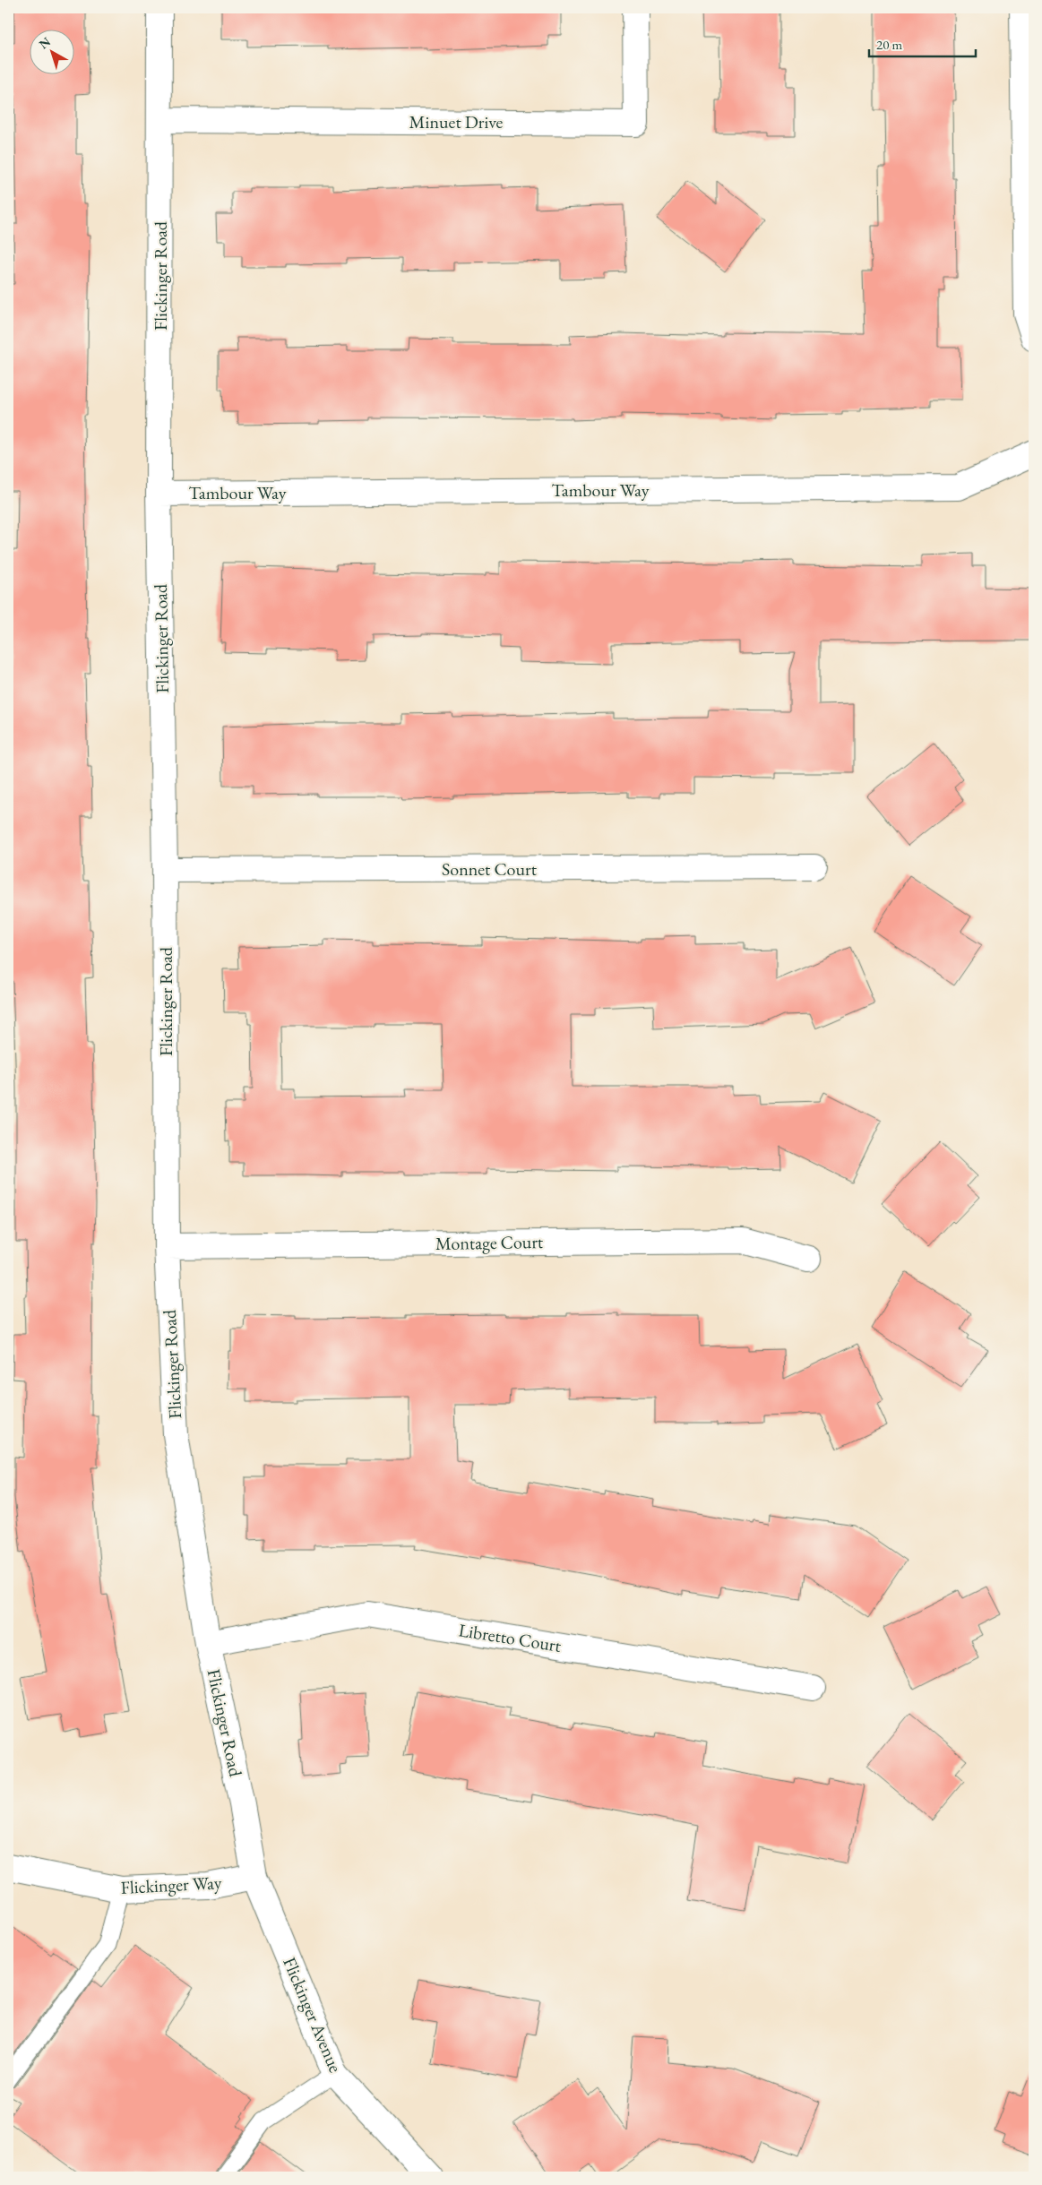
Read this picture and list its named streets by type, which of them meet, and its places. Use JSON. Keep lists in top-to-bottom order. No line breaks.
{"streets":{"street":["Minuet Drive","Flickinger Road","Tambour Way","Sonnet Court","Montage Court","Libretto Court","Flickinger Way","Flickinger Avenue"]},"crossings":[["Minuet Drive","Flickinger Road"],["Flickinger Road","Tambour Way"],["Flickinger Road","Sonnet Court"],["Flickinger Road","Montage Court"],["Flickinger Road","Libretto Court"],["Flickinger Road","Flickinger Way"],["Flickinger Road","Flickinger Avenue"],["Flickinger Way","Flickinger Avenue"]],"scale_bar":"20 m","north":"top left"}
